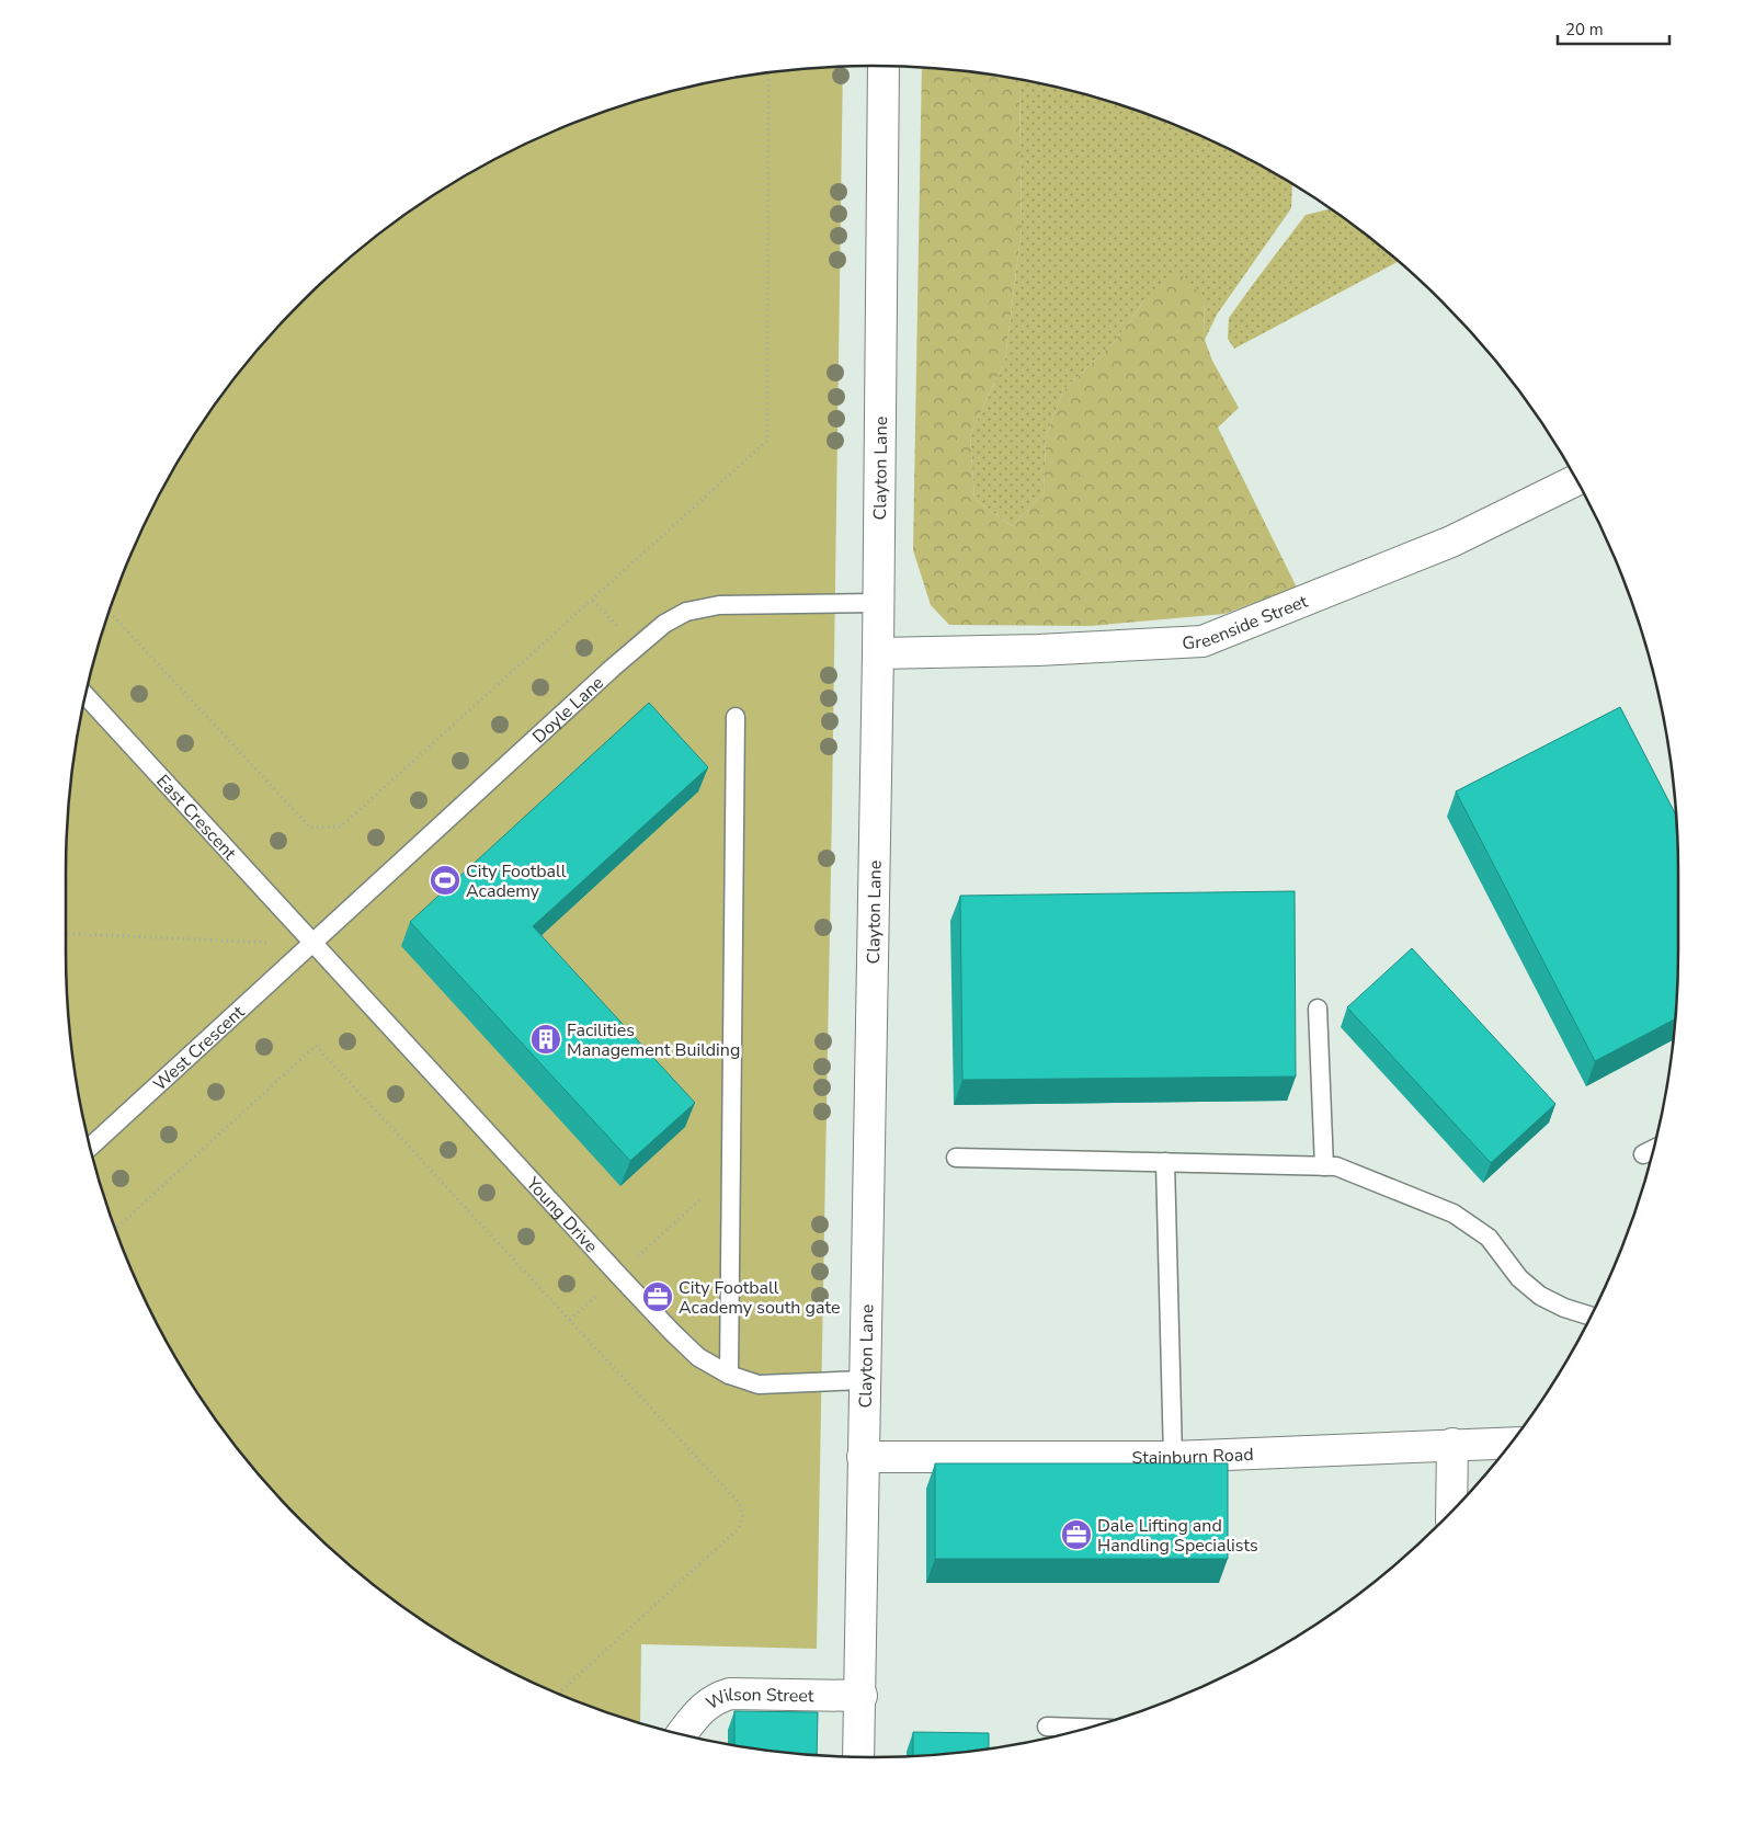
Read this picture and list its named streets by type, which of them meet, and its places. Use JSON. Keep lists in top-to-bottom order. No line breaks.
{"streets":{"street":["Clayton Lane","Greenside Street","Stainburn Road","Wilson Street"],"lane":["Doyle Lane","East Crescent","West Crescent","Young Drive"]},"crossings":[["Clayton Lane","Greenside Street"],["Clayton Lane","Doyle Lane"],["Clayton Lane","Young Drive"],["Clayton Lane","Stainburn Road"],["Clayton Lane","Wilson Street"],["Doyle Lane","East Crescent"],["Doyle Lane","West Crescent"],["Doyle Lane","Young Drive"],["East Crescent","West Crescent"],["East Crescent","Young Drive"],["West Crescent","Young Drive"]],"places":{"sports":["City Football Academy"],"building":["Facilities Management Building"],"office":["City Football Academy south gate","Dale Lifting and Handling Specialists"]},"scale_bar":"20 m"}
